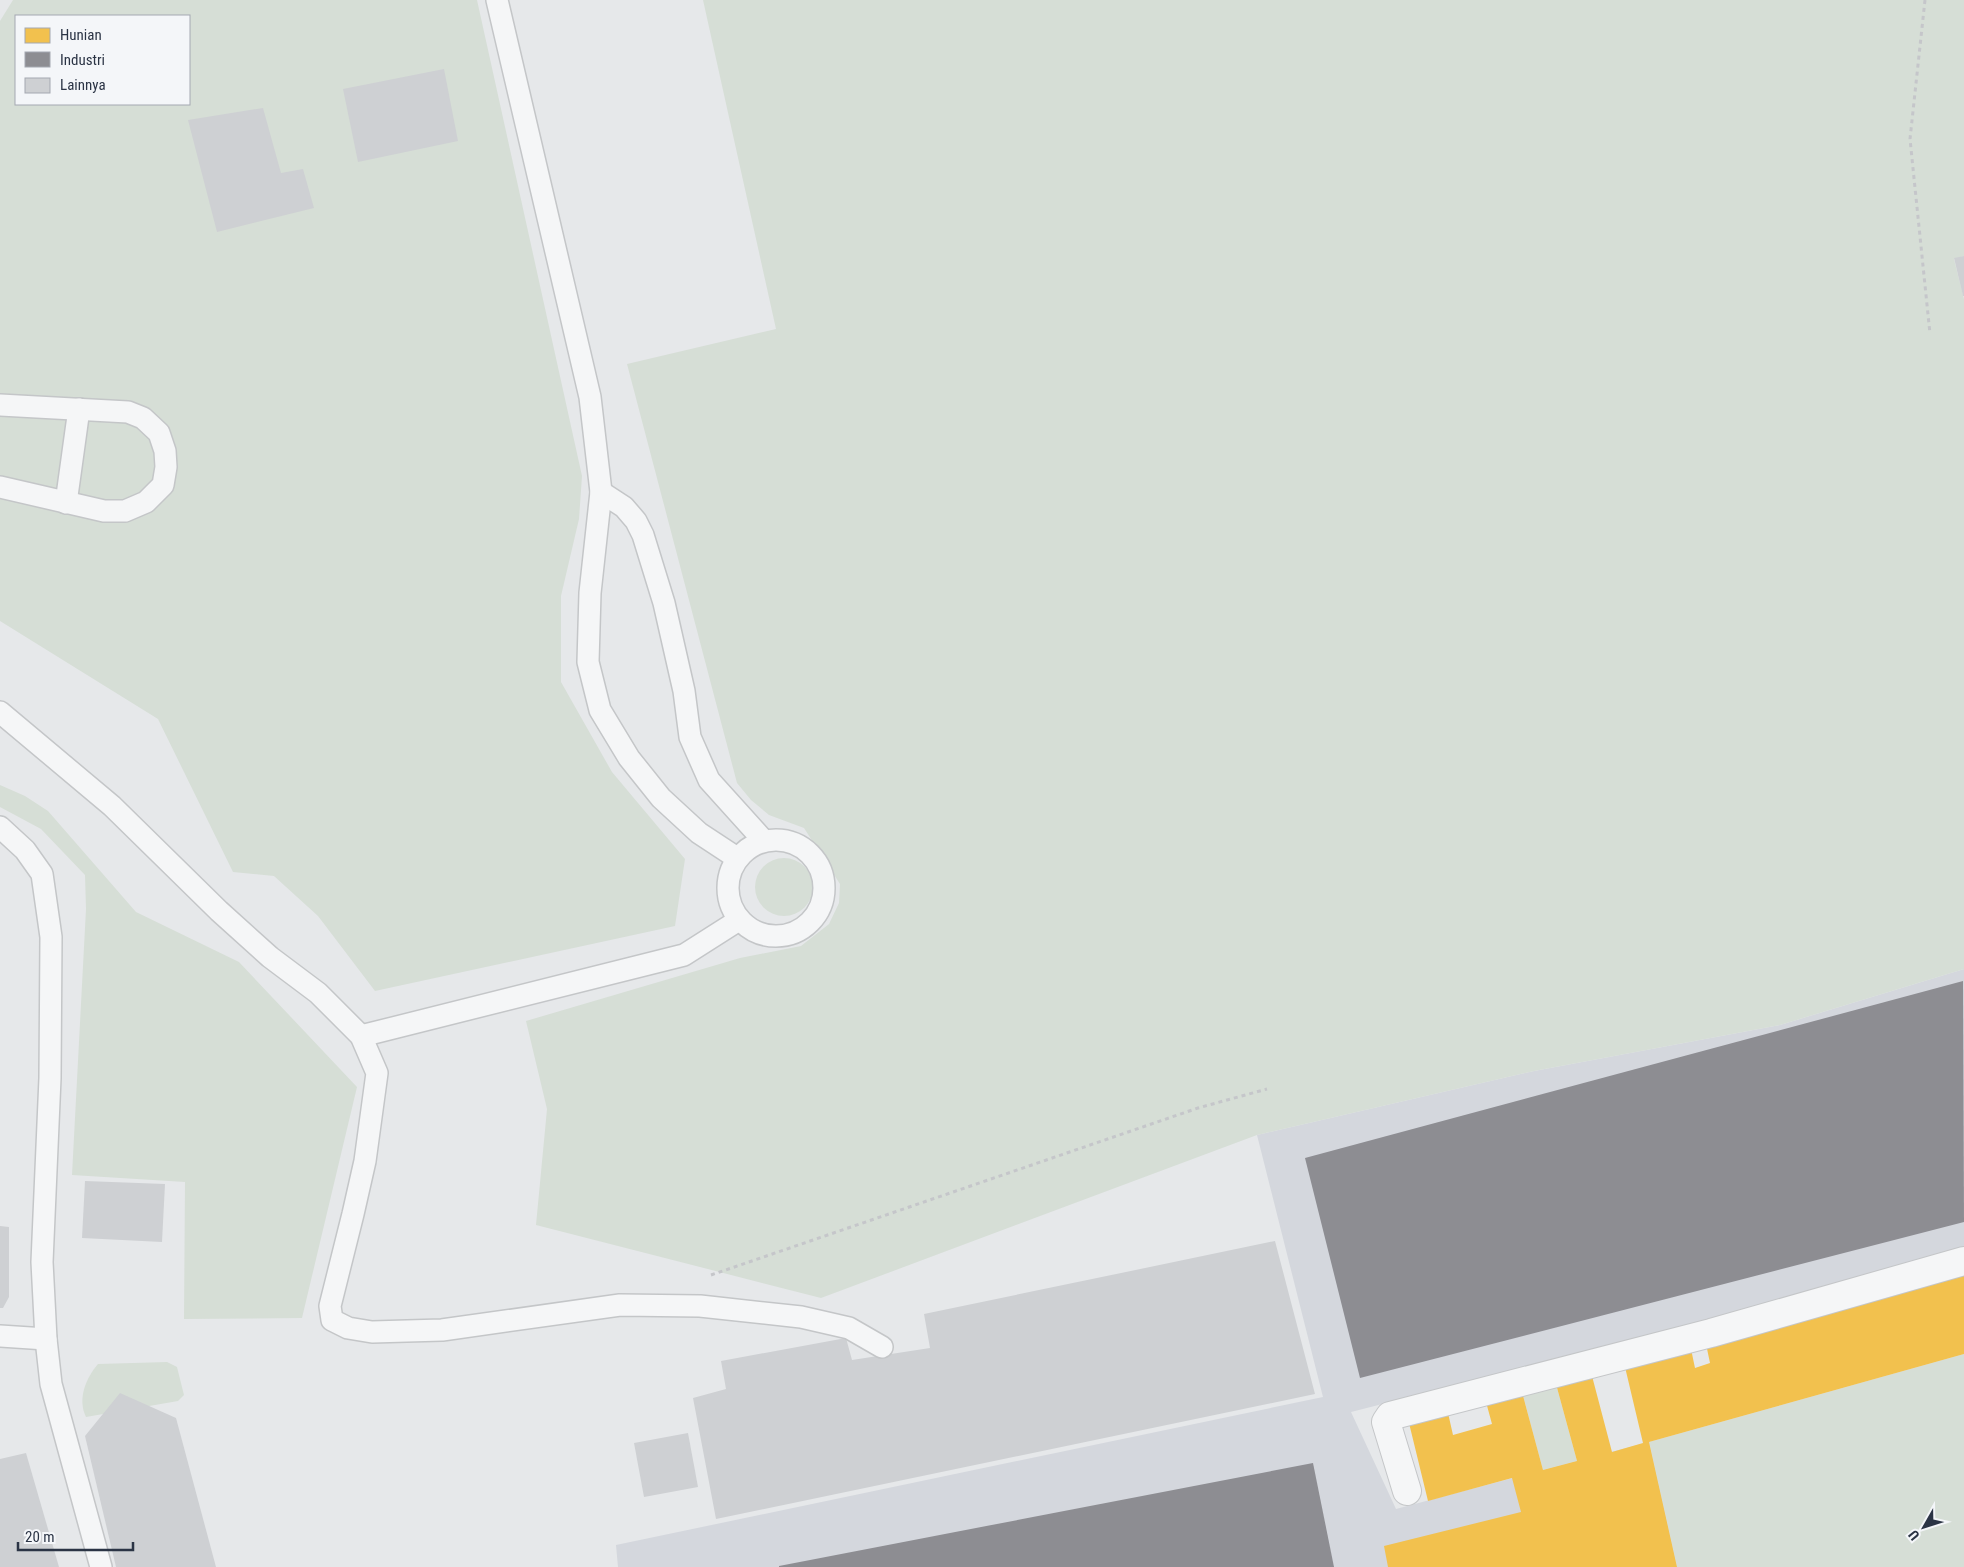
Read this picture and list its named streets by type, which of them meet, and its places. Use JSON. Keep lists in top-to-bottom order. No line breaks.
{"legend":["Hunian","Industri","Lainnya"],"scale_bar":"20 m","north":"bottom left"}
